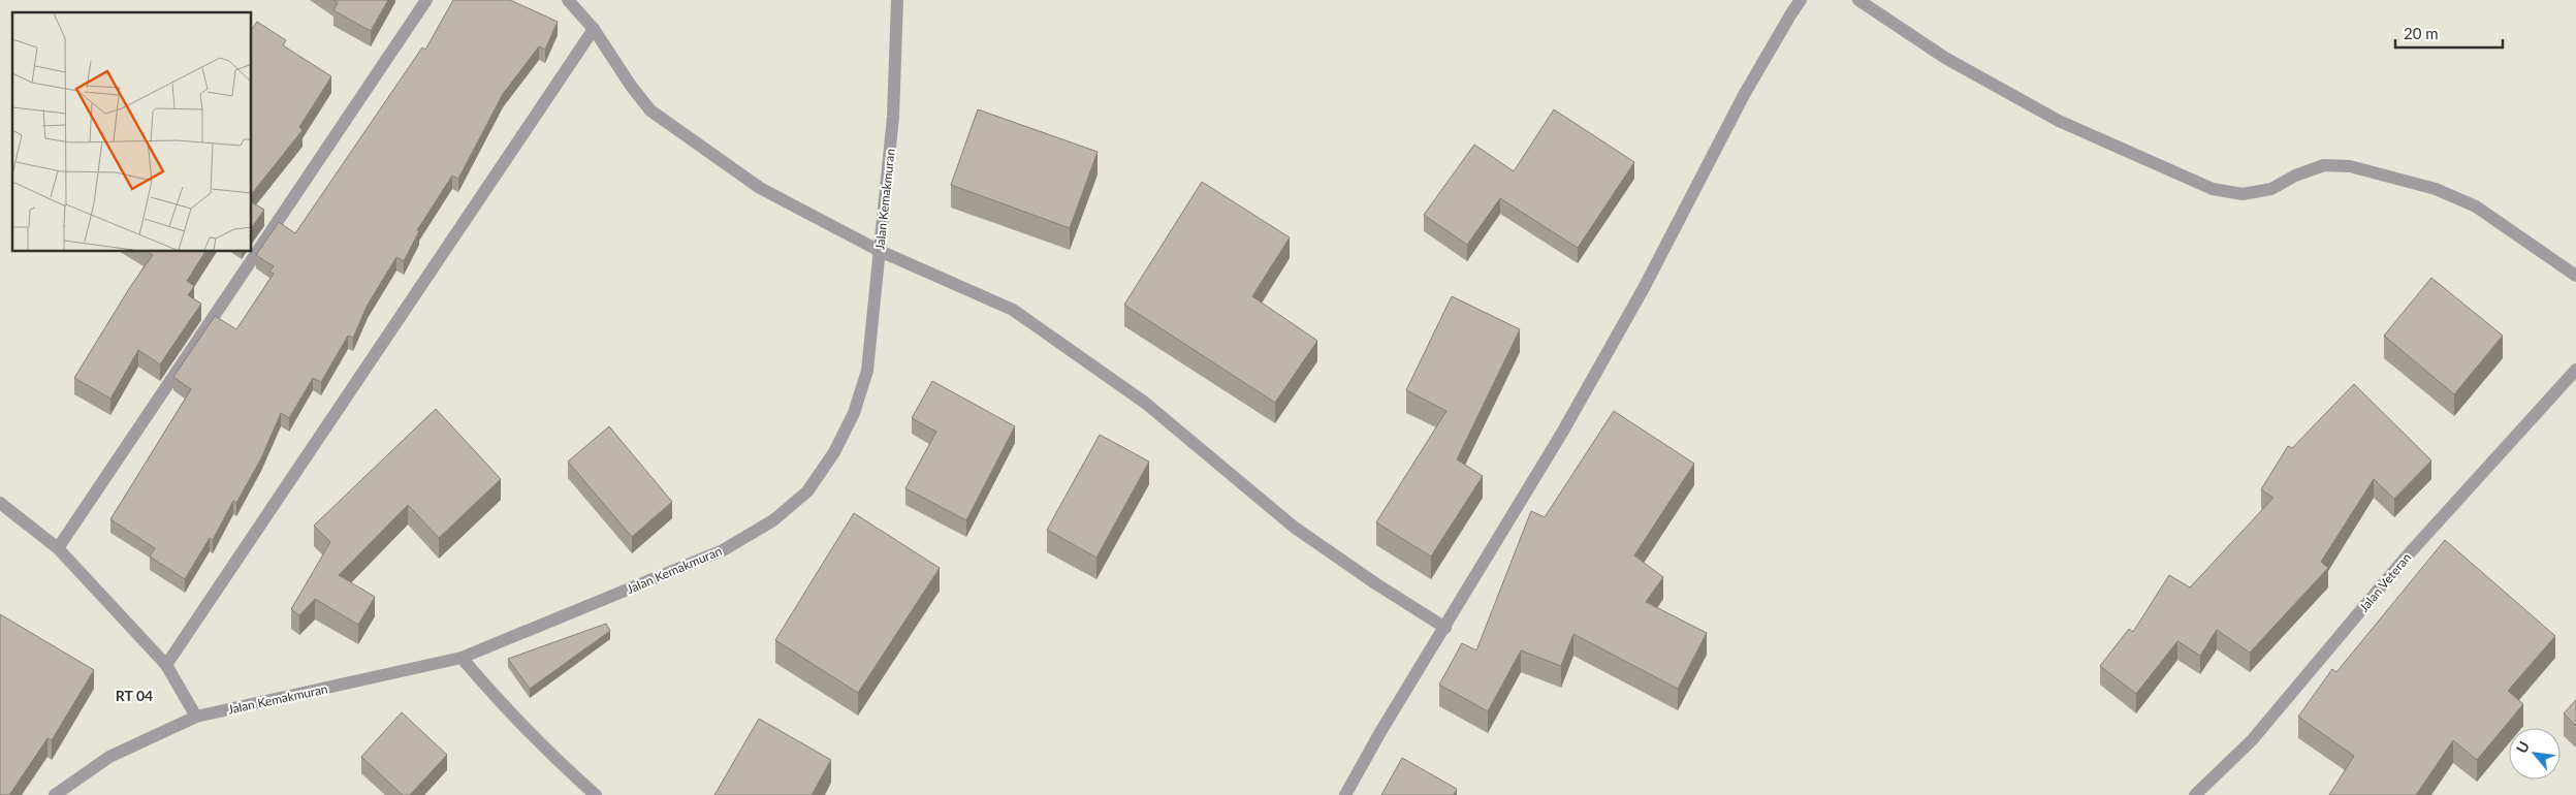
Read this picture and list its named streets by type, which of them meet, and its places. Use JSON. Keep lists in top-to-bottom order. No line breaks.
{"streets":{"street":["Jalan Kemakmuran","Jalan Veteran"]},"districts":["RT 04"],"scale_bar":"20 m","north":"top left"}
